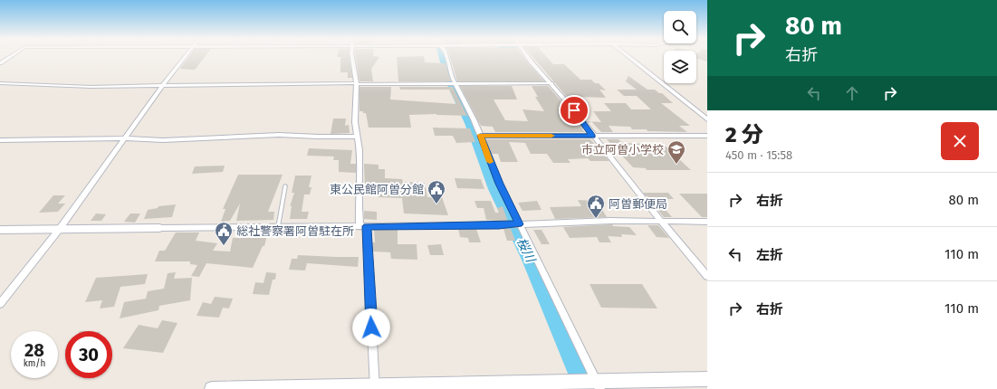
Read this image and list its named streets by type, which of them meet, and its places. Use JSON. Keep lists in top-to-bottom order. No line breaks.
{"water":["桜川"],"places":{"school or university":["市立阿曽小学校"],"public building":["東公民館阿曽分館","阿曽郵便局","総社警察署阿曽駐在所"]},"page":{"turn":["80 m","右折"],"heading":["2 分","450 m · 15:58"],"list":[{"name":"右折","value":"80 m"},{"name":"左折","value":"110 m"},{"name":"右折","value":"110 m"}],"speed":"28 km/h","limit":"30"}}
